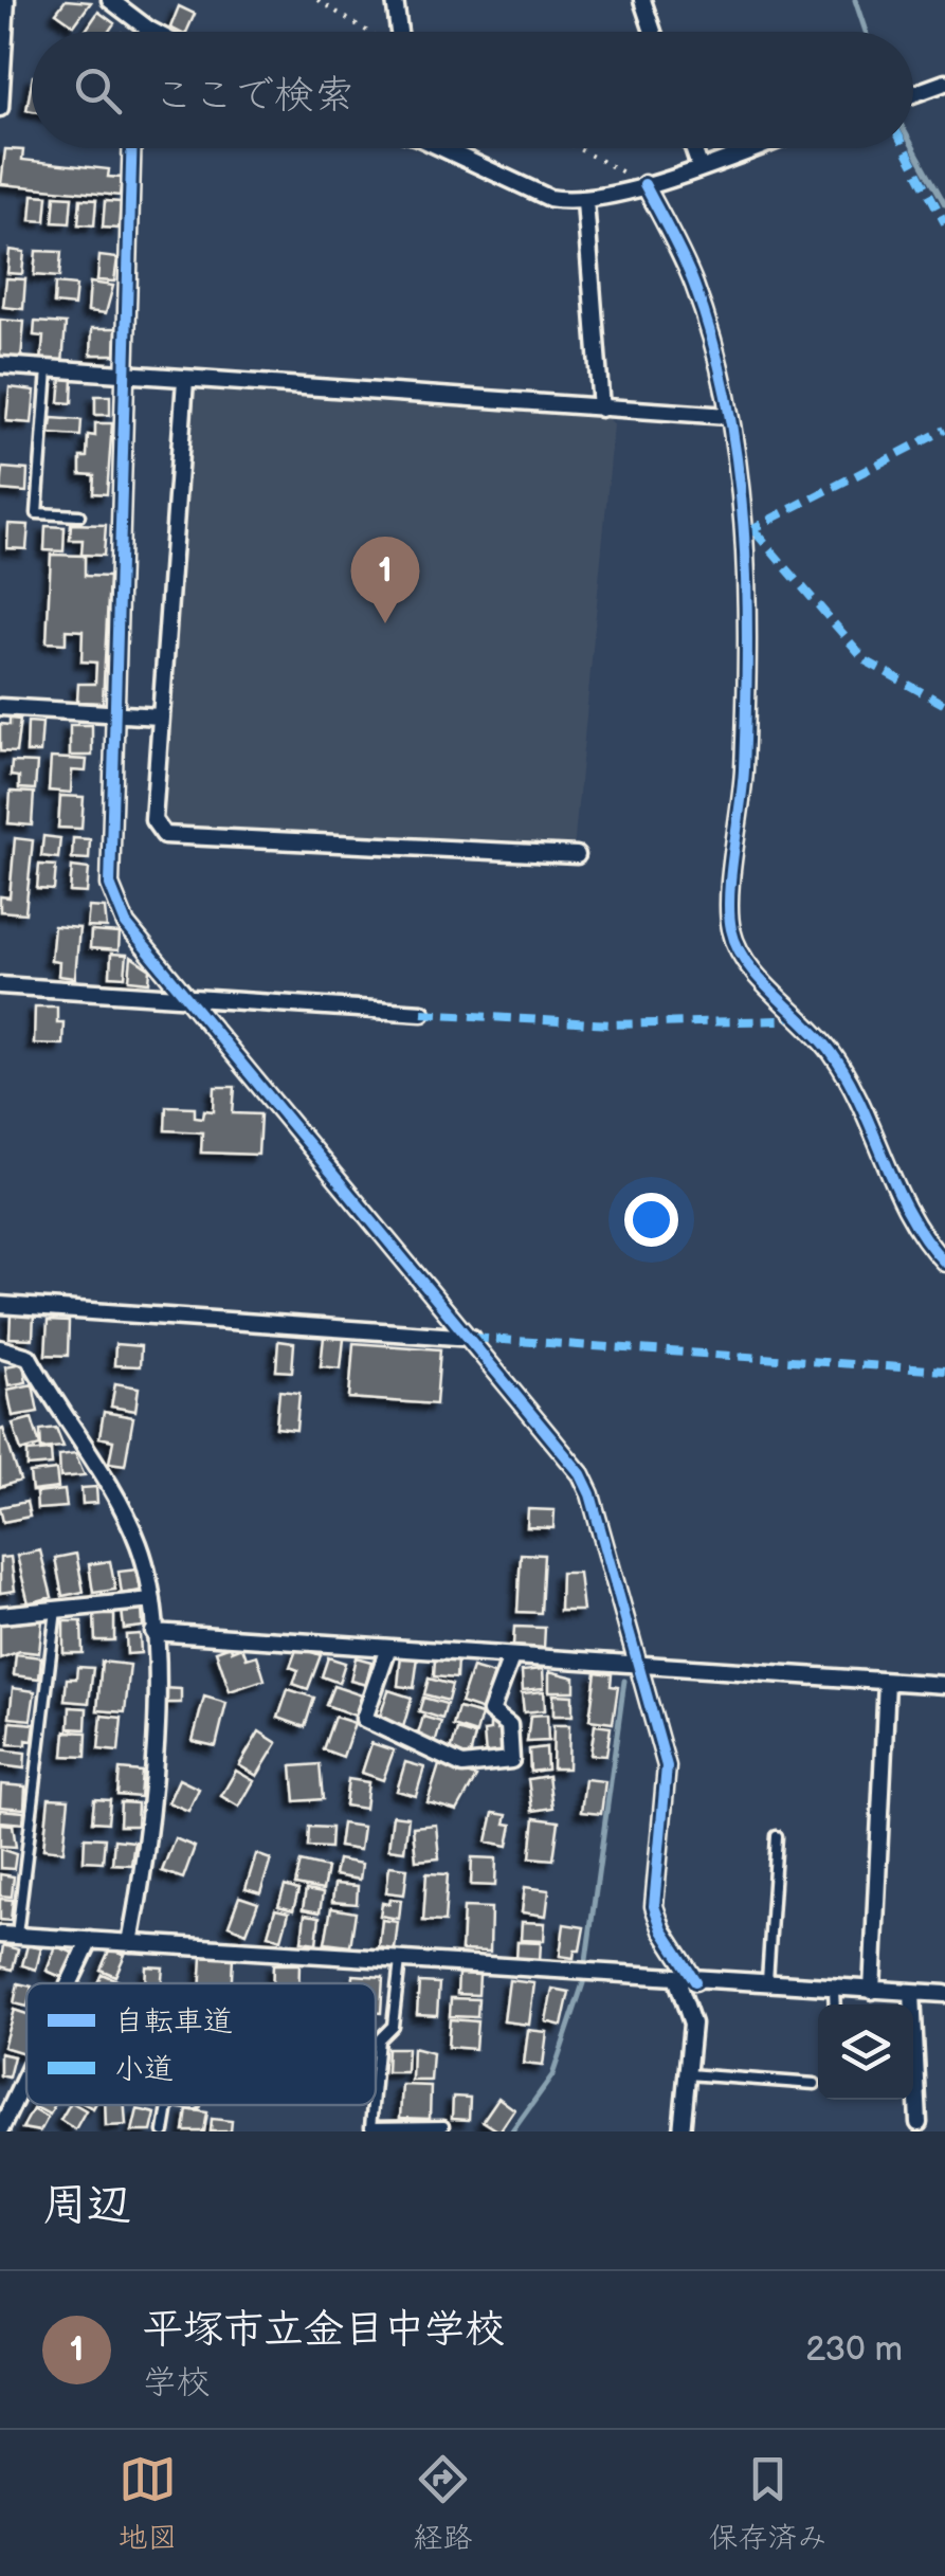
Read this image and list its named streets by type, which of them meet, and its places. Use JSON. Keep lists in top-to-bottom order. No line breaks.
{"legend":["自転車道","小道"],"page":{"search":"ここで検索","pins":"1","heading":"周辺","list":[{"mark":"1","name":"平塚市立金目中学校","note":"学校","value":"230 m"}],"nav":["地図","経路","保存済み"]}}
